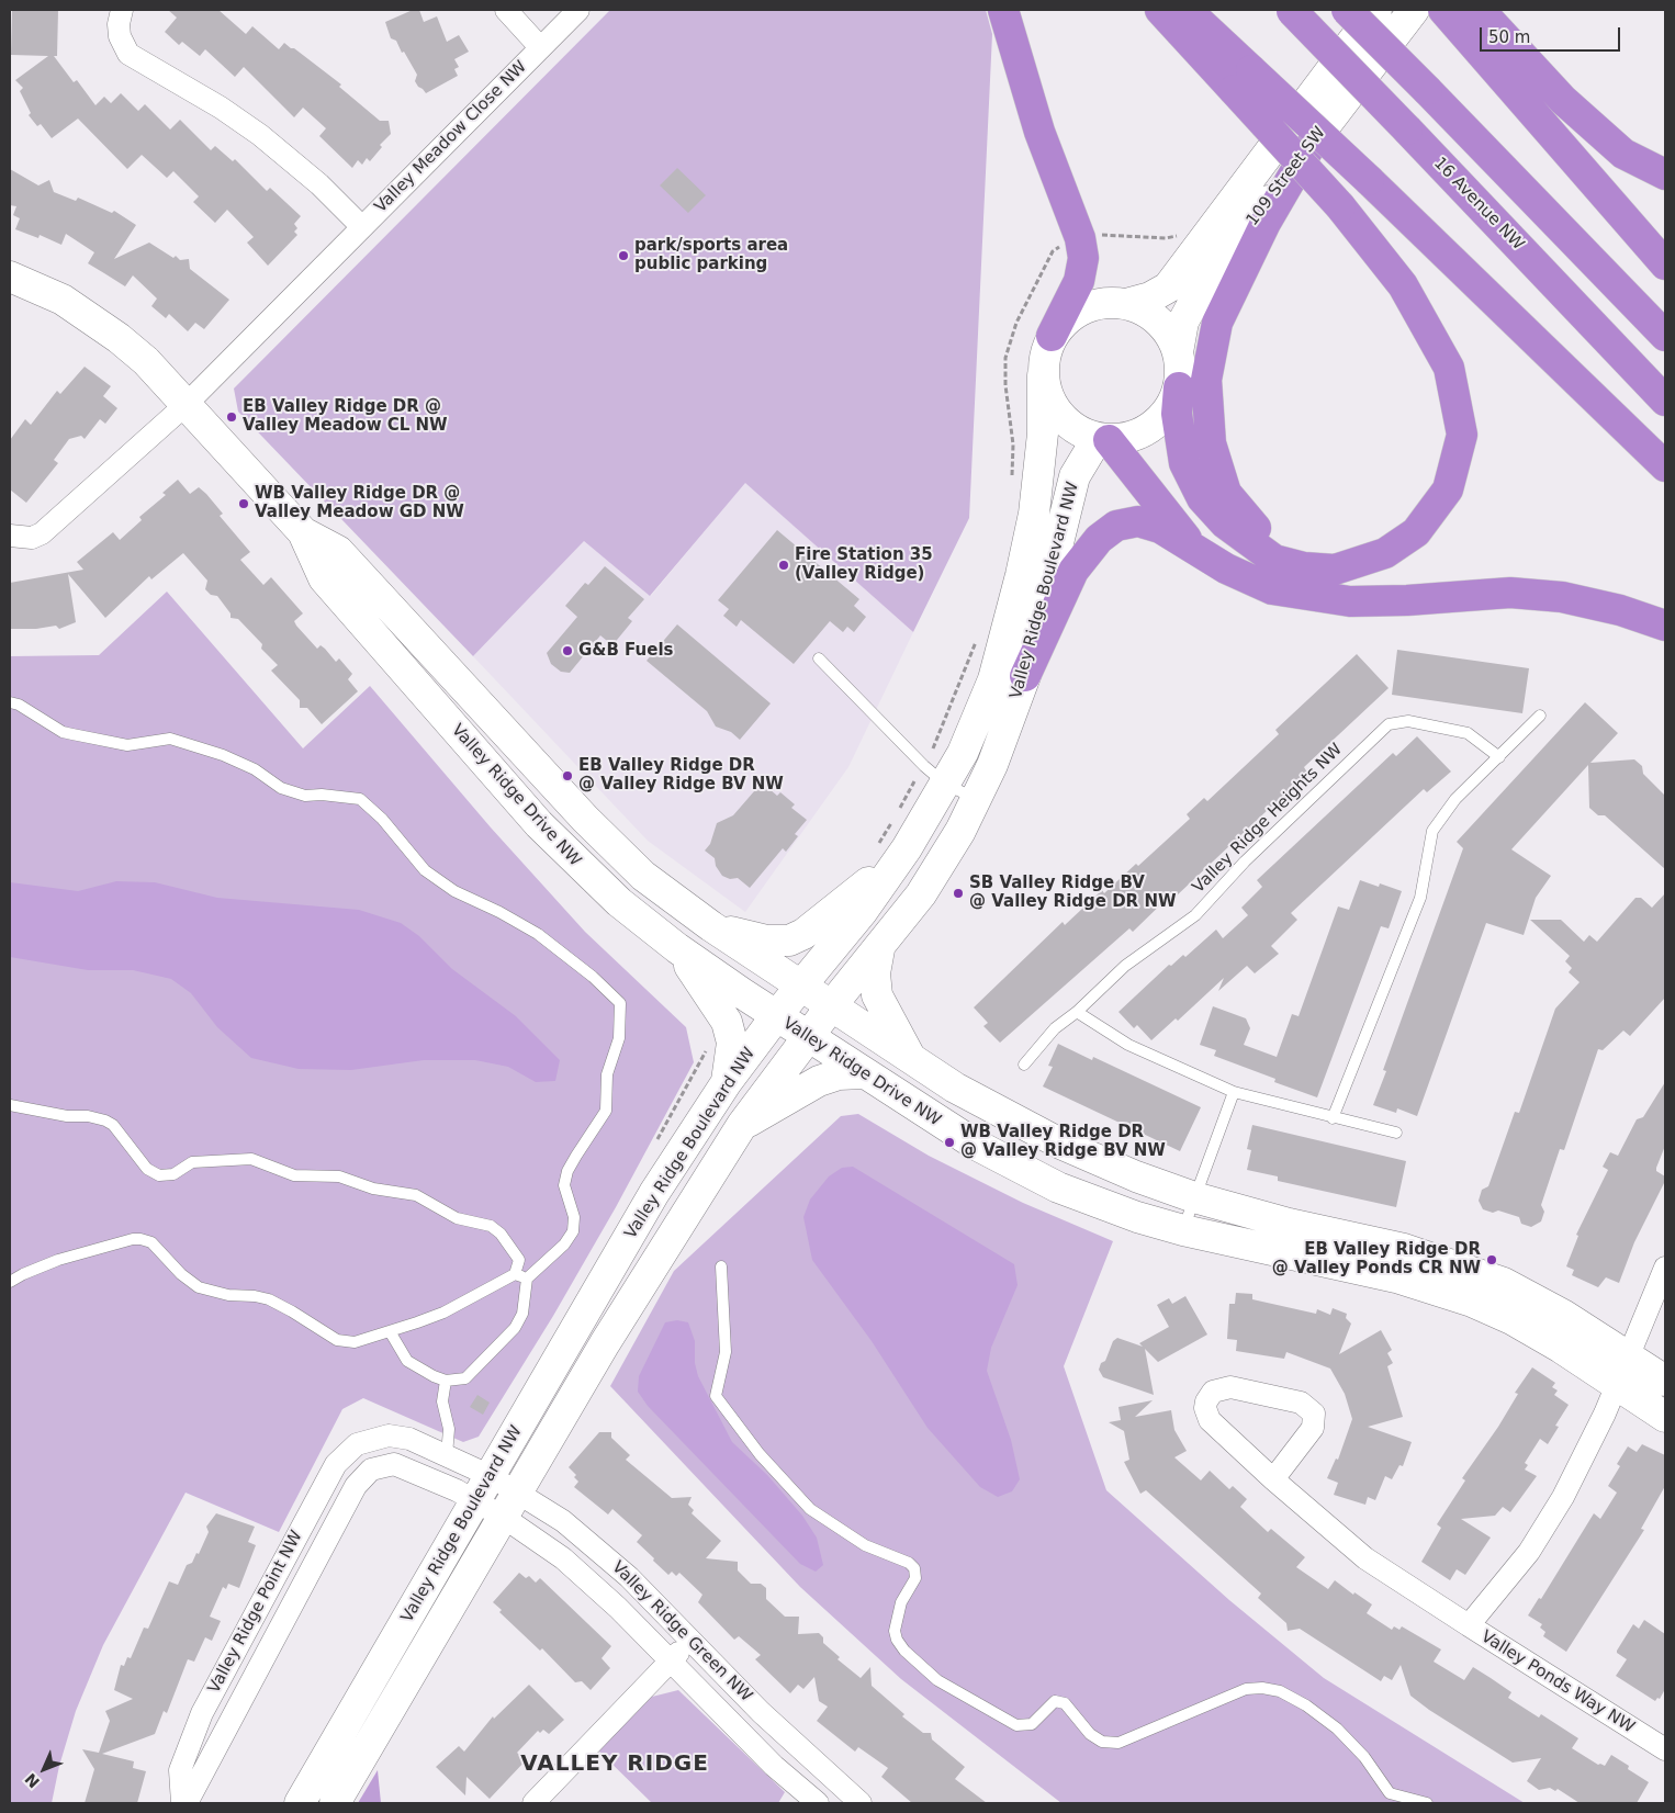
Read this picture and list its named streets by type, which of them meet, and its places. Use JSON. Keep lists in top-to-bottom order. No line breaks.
{"streets":{"highway":["16 Avenue NW"],"street":["Valley Meadow Close NW","109 Street SW","Valley Ridge Boulevard NW","Valley Ridge Drive NW","Valley Ridge Point NW","Valley Ridge Green NW","Valley Ponds Way NW"],"lane":["Valley Ridge Heights NW"]},"crossings":[["Valley Meadow Close NW","Valley Ridge Drive NW"],["109 Street SW","Valley Ridge Boulevard NW"],["Valley Ridge Boulevard NW","Valley Ridge Drive NW"],["Valley Ridge Boulevard NW","Valley Ridge Point NW"],["Valley Ridge Boulevard NW","Valley Ridge Green NW"],["Valley Ridge Drive NW","Valley Ponds Way NW"],["Valley Ridge Point NW","Valley Ridge Green NW"]],"districts":["VALLEY RIDGE"],"places":["park/sports area public parking","EB Valley Ridge DR @ Valley Meadow CL NW","WB Valley Ridge DR @ Valley Meadow GD NW","Fire Station 35 (Valley Ridge)","G&B Fuels","EB Valley Ridge DR @ Valley Ridge BV NW","SB Valley Ridge BV @ Valley Ridge DR NW","WB Valley Ridge DR @ Valley Ridge BV NW","EB Valley Ridge DR @ Valley Ponds CR NW"],"scale_bar":"50 m","north":"bottom left"}
